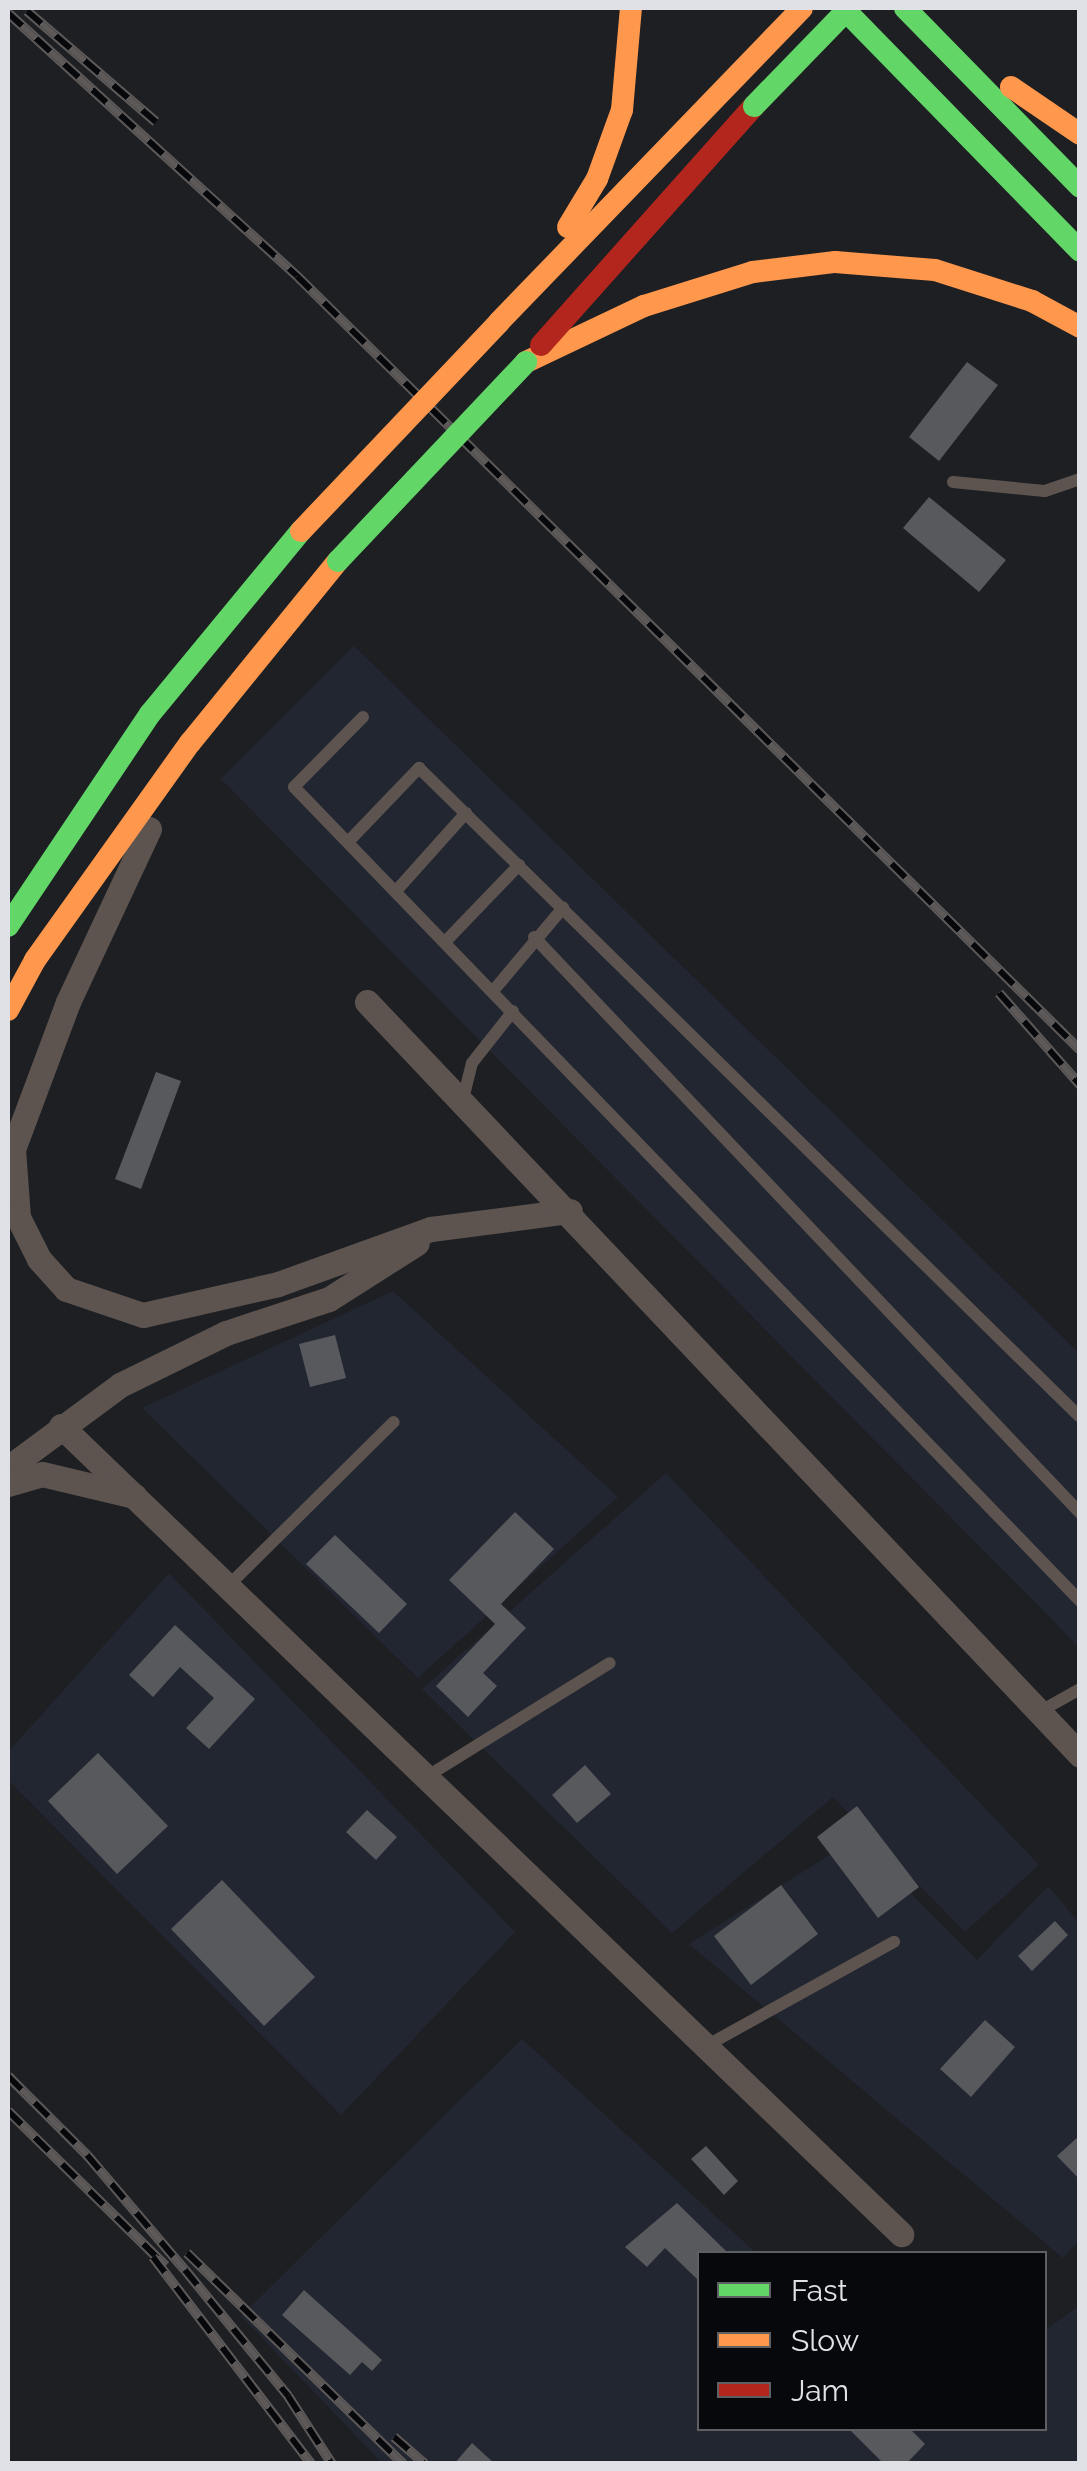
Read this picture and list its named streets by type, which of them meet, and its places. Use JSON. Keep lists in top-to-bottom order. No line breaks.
{"legend":["Fast","Slow","Jam"]}
